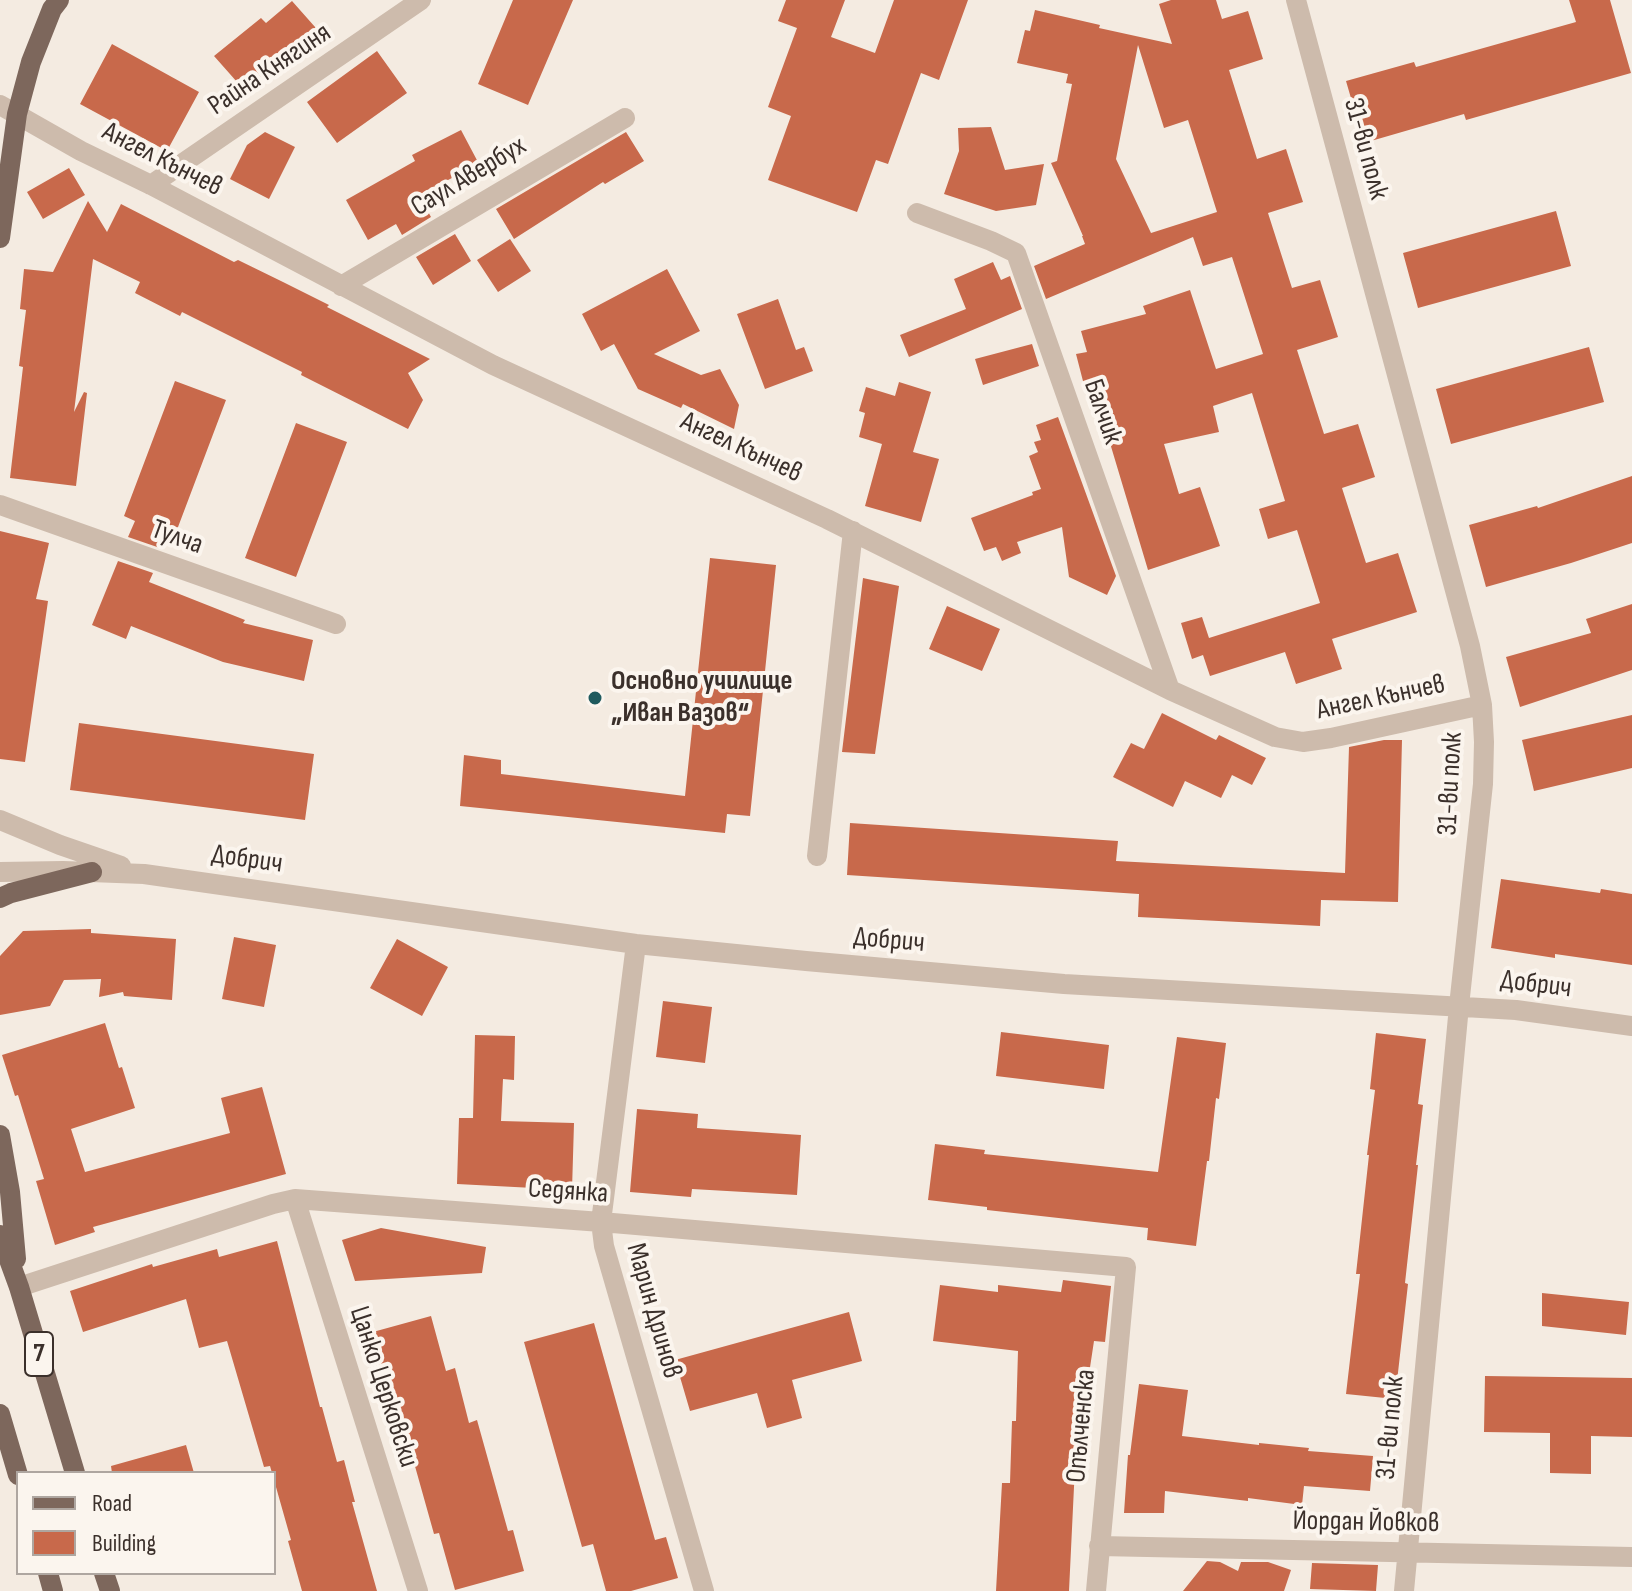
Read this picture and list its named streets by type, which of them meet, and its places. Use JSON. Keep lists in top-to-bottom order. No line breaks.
{"streets":{"main road":["7"],"street":["Райна Княгиня","31-ви полк","Ангел Кънчев","Саул Авербух","Балчик","Тулча","Добрич","Седянка","Марин Дринов","Цанко Церковски","Опълченска","Йордан Йовков"]},"crossings":[["Райна Княгиня","Ангел Кънчев"],["31-ви полк","Ангел Кънчев"],["31-ви полк","Добрич"],["31-ви полк","Йордан Йовков"],["Ангел Кънчев","Саул Авербух"],["Ангел Кънчев","Балчик"],["Добрич","Марин Дринов"],["Седянка","Марин Дринов"],["Седянка","7"],["Седянка","Цанко Церковски"],["Седянка","Опълченска"],["Опълченска","Йордан Йовков"]],"places":["Основно училище „Иван Вазов“"],"legend":["Road","Building"]}
